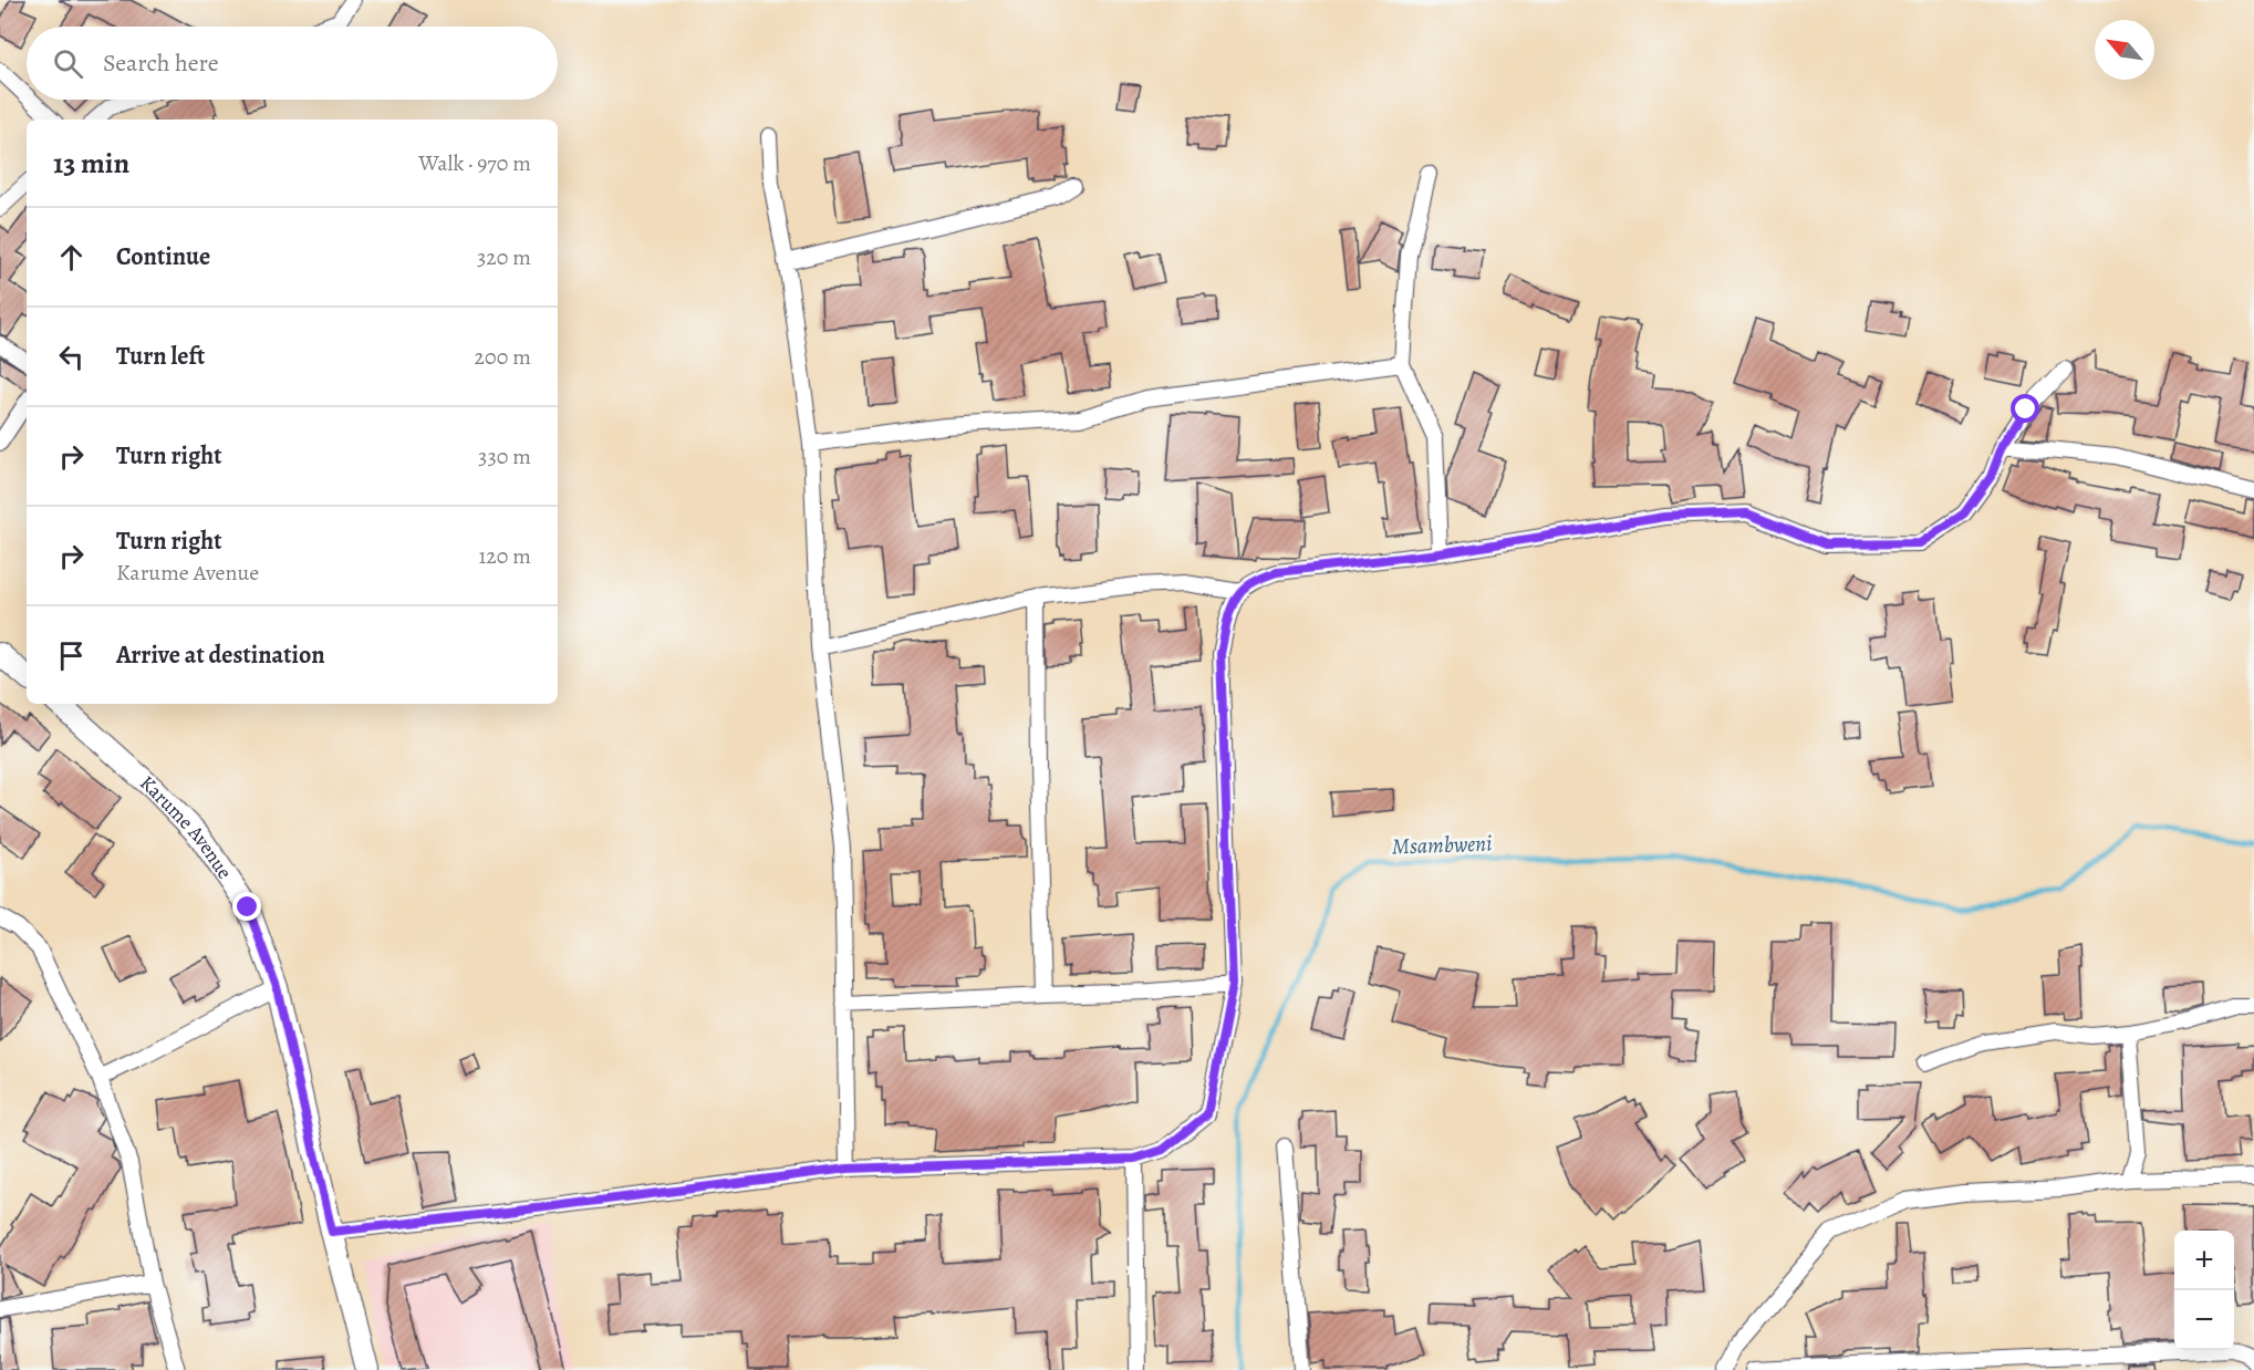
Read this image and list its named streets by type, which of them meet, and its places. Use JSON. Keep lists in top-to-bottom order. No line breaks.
{"streets":{"main road":["Karume Avenue"]},"water":["Msambweni"],"north":"top left","page":{"search":"Search here","heading":["13 min","Walk · 970 m"],"list":[["Continue","320 m"],["Turn left","200 m"],["Turn right","330 m"],["Turn right","Karume Avenue","120 m"],"Arrive at destination"],"map_buttons":["+","−"]}}
